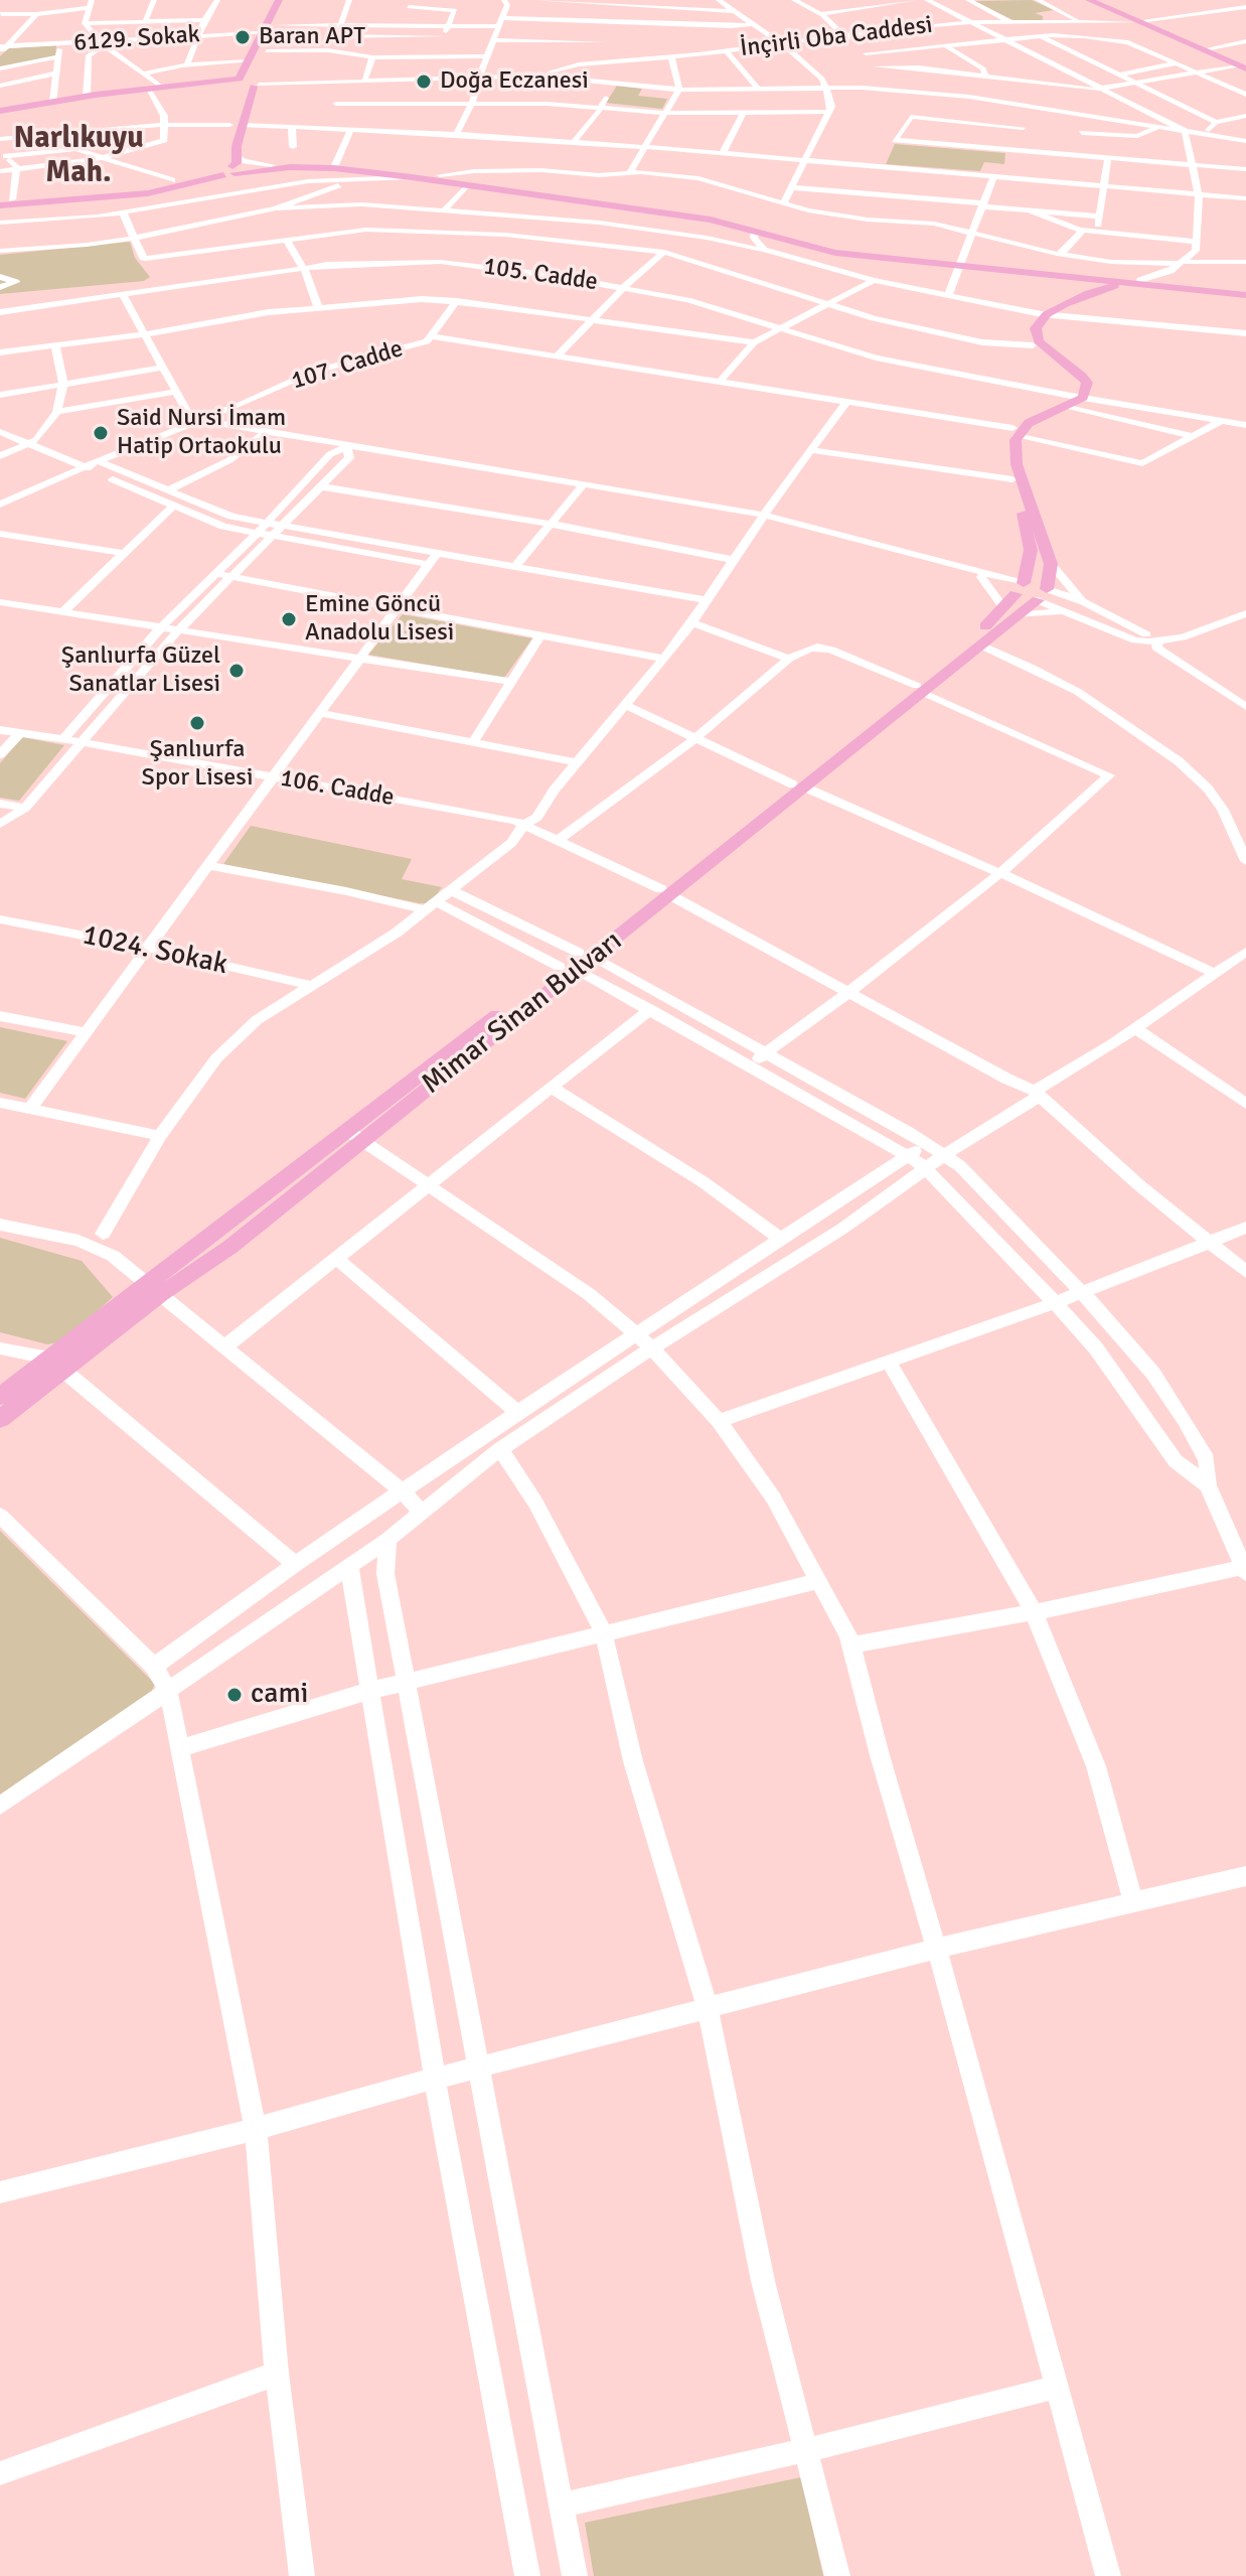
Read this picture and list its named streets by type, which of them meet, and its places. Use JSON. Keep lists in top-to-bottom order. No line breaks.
{"streets":{"main road":["Mimar Sinan Bulvarı"],"street":["İnçirli Oba Caddesi","6129. Sokak","105. Cadde","107. Cadde","106. Cadde","1024. Sokak"]},"crossings":[["106. Cadde","Mimar Sinan Bulvarı"]],"districts":["Narlıkuyu Mah."],"places":["Baran APT","Doğa Eczanesi","Said Nursi İmam Hatip Ortaokulu","Emine Göncü Anadolu Lisesi","Şanlıurfa Güzel Sanatlar Lisesi","Şanlıurfa Spor Lisesi","cami"]}
